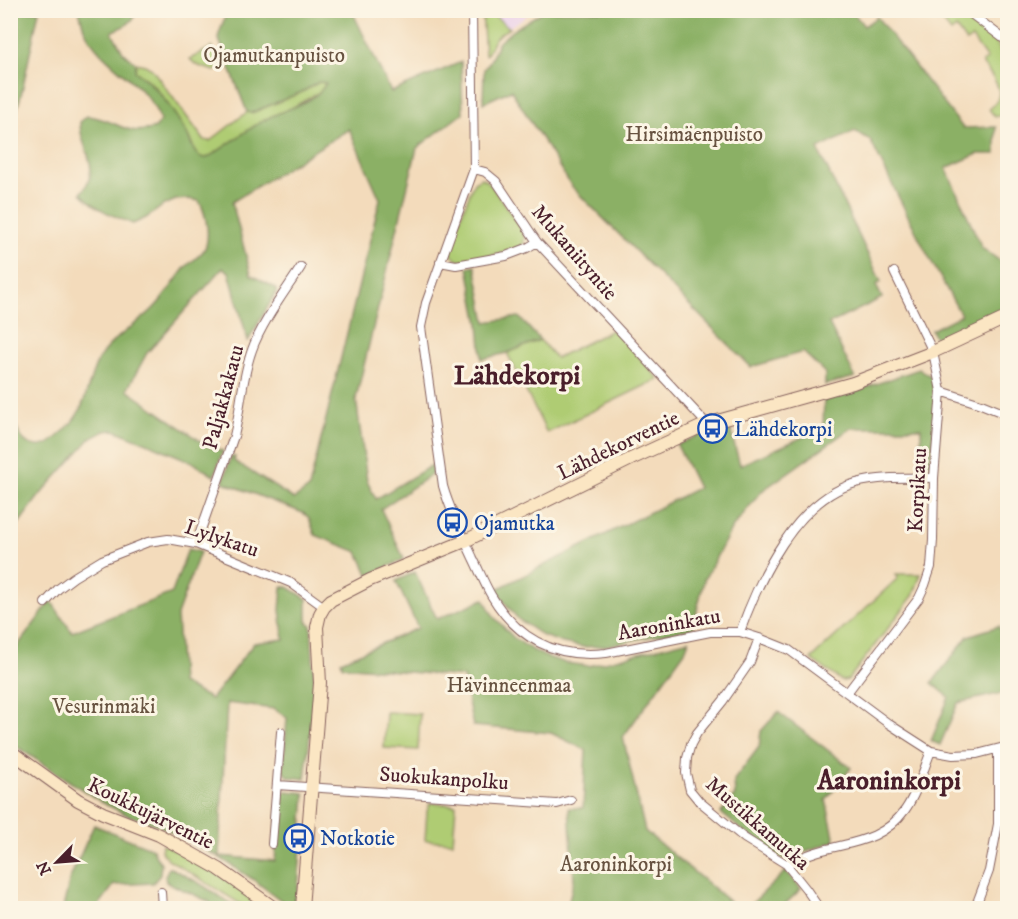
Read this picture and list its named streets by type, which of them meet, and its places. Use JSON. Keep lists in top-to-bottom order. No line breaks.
{"streets":{"street":["Mukaniityntie","Paljakkakatu","Lähdekorventie","Korpikatu","Lylykatu","Aaroninkatu","Suokukanpolku","Koukkujärventie","Mustikkamutka"]},"crossings":[["Mukaniityntie","Lähdekorventie"],["Paljakkakatu","Lylykatu"],["Lähdekorventie","Korpikatu"],["Lähdekorventie","Lylykatu"],["Lähdekorventie","Aaroninkatu"],["Korpikatu","Aaroninkatu"],["Aaroninkatu","Mustikkamutka"]],"districts":["Lähdekorpi","Aaroninkorpi"],"parks":["Ojamutkanpuisto","Hirsimäenpuisto","Hävinneenmaa","Vesurinmäki","Aaroninkorpi"],"places":{"bus stop":["Lähdekorpi","Ojamutka","Notkotie"]},"north":"bottom left"}
